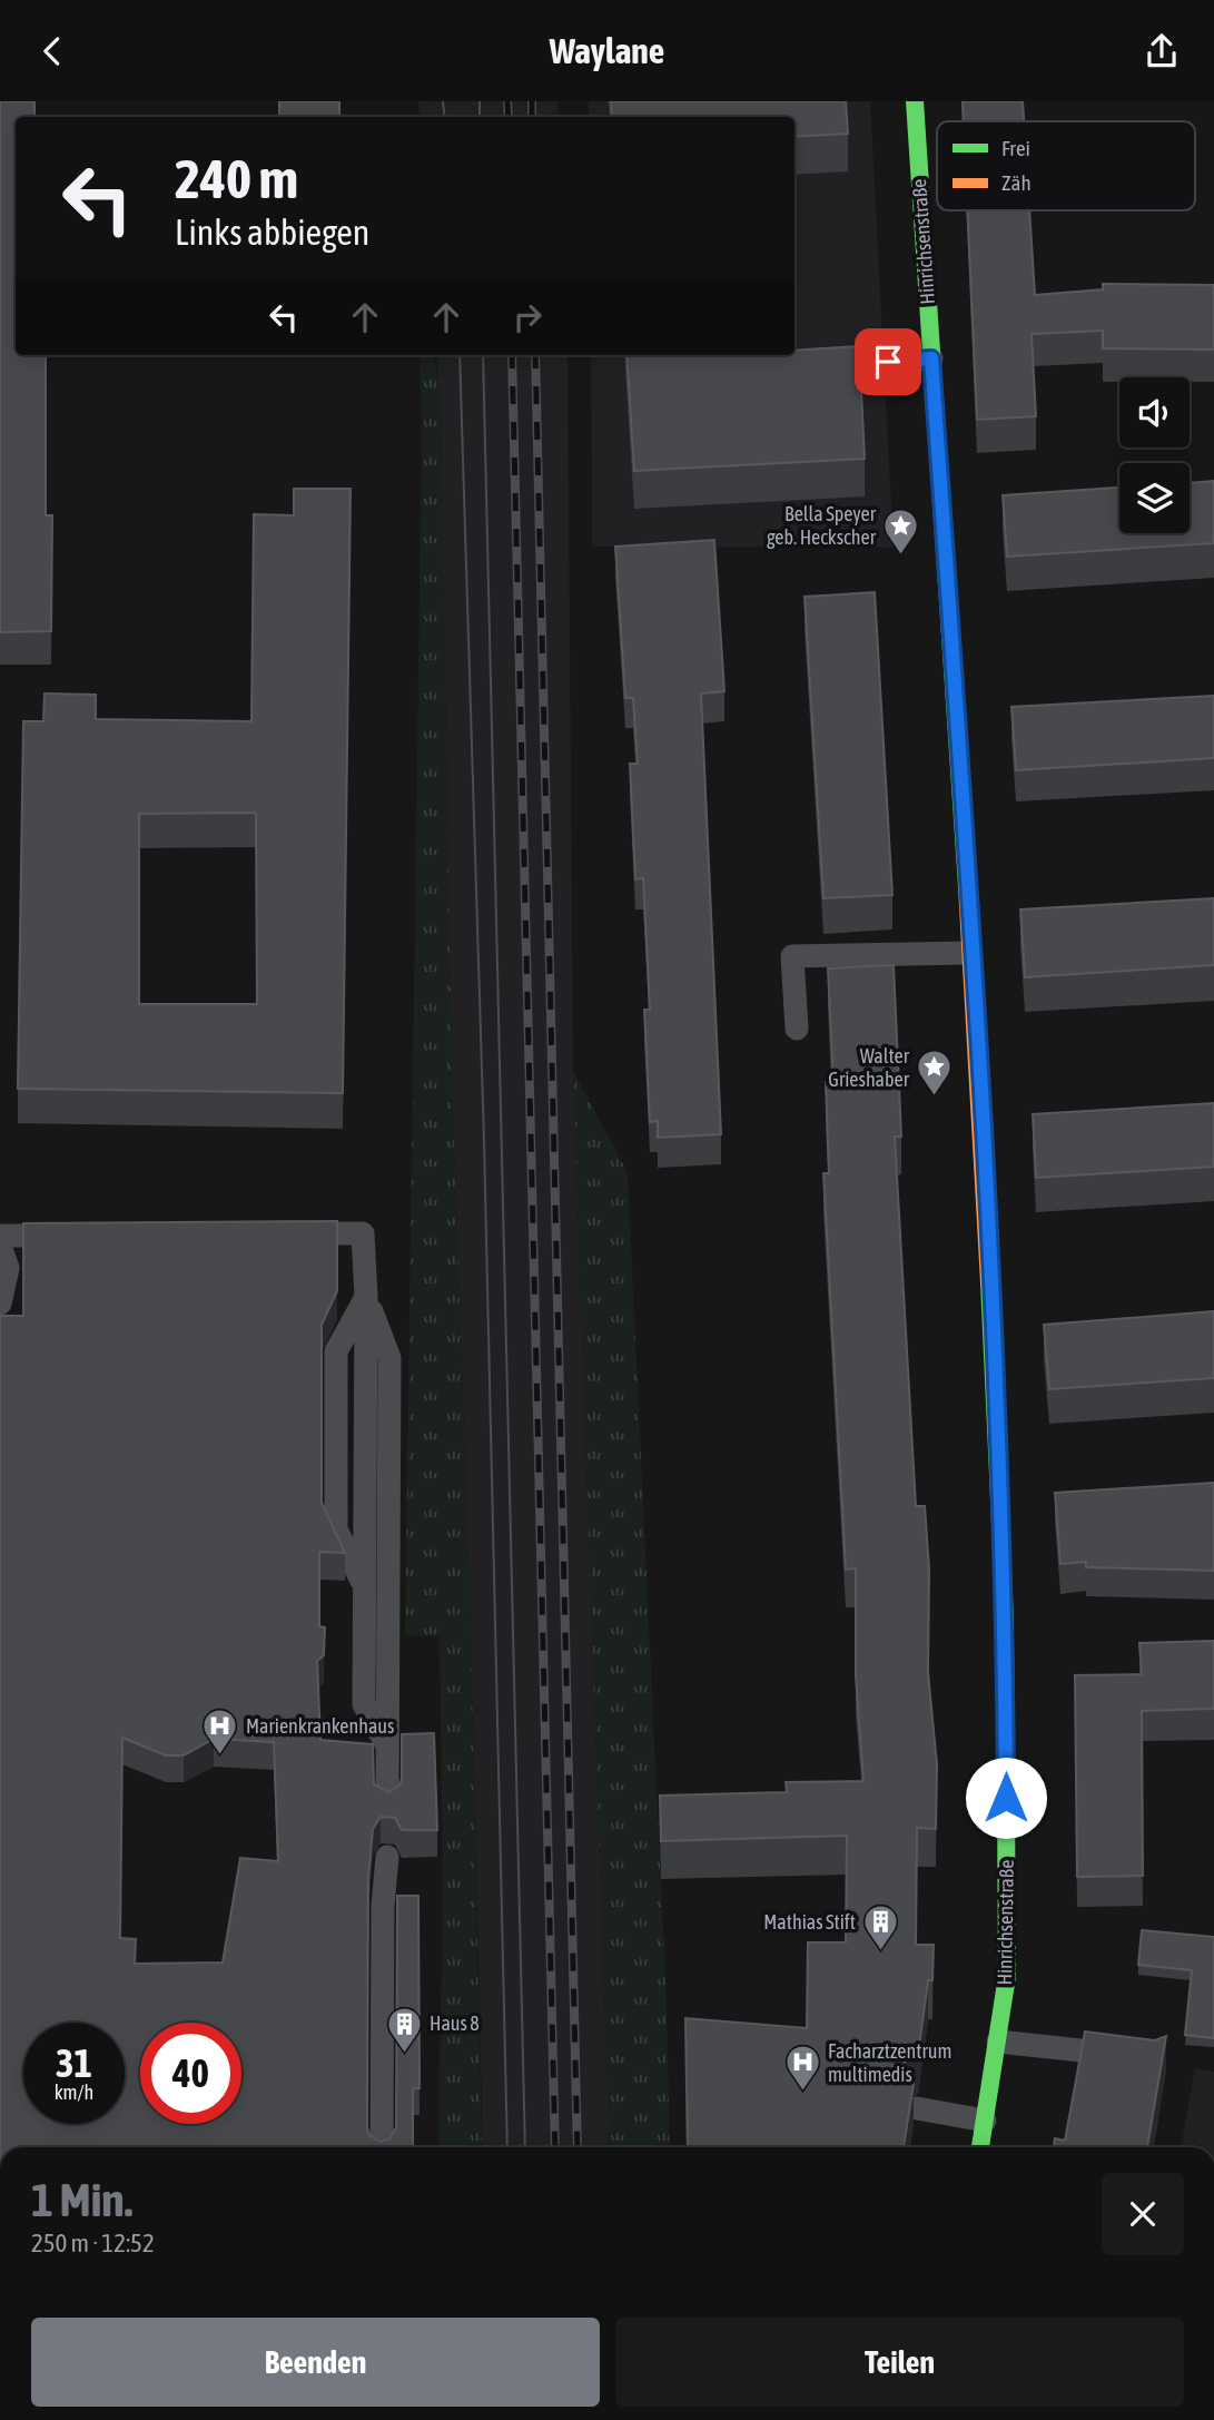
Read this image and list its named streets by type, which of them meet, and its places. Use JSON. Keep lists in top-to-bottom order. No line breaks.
{"streets":{"street":["Hinrichsenstraße"]},"places":{"place":["Bella Speyer geb. Heckscher","Walter Grieshaber"],"hospital":["Marienkrankenhaus","Facharztzentrum multimedis"],"building":["Mathias Stift","Haus 8"]},"legend":["Frei","Zäh"],"page":{"header":"Waylane","turn":["240 m","Links abbiegen"],"speed":"31 km/h","limit":"40","heading":["1 Min.","250 m · 12:52"],"buttons":["Beenden","Teilen"]}}
